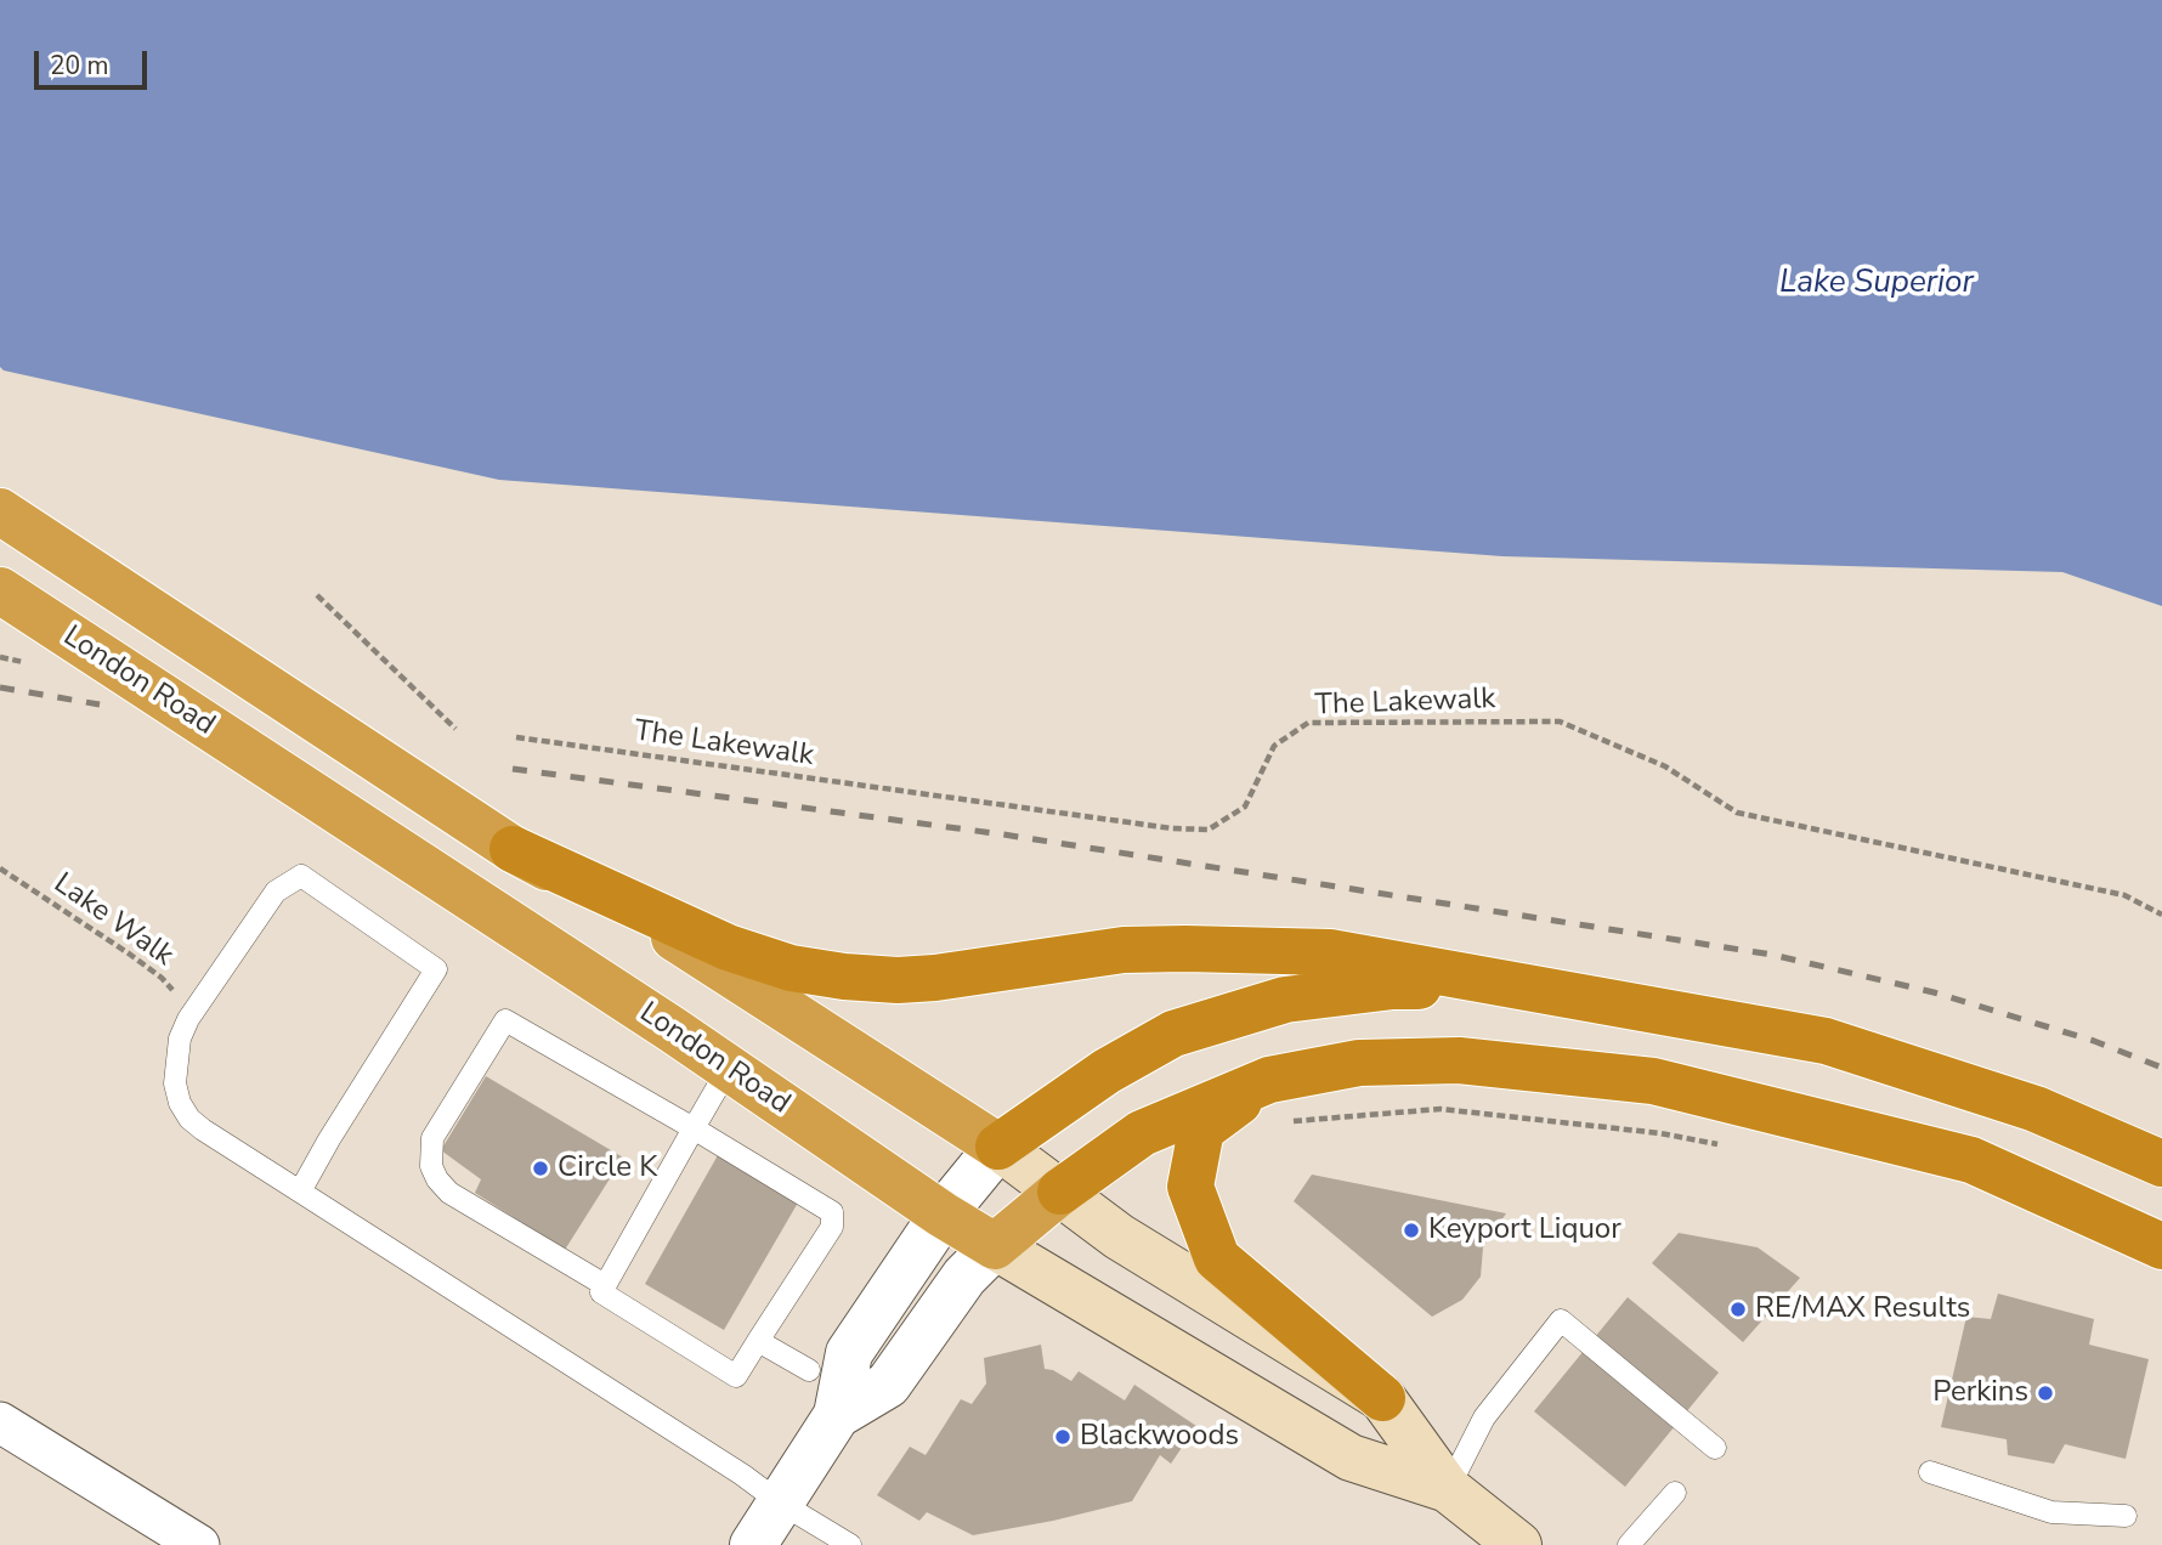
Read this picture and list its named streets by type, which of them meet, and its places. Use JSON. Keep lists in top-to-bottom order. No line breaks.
{"streets":{"highway":["London Road"],"path":["The Lakewalk","Lake Walk"]},"water":["Lake Superior"],"places":["Circle K","Keyport Liquor","RE/MAX Results","Perkins","Blackwoods"],"scale_bar":"20 m"}
